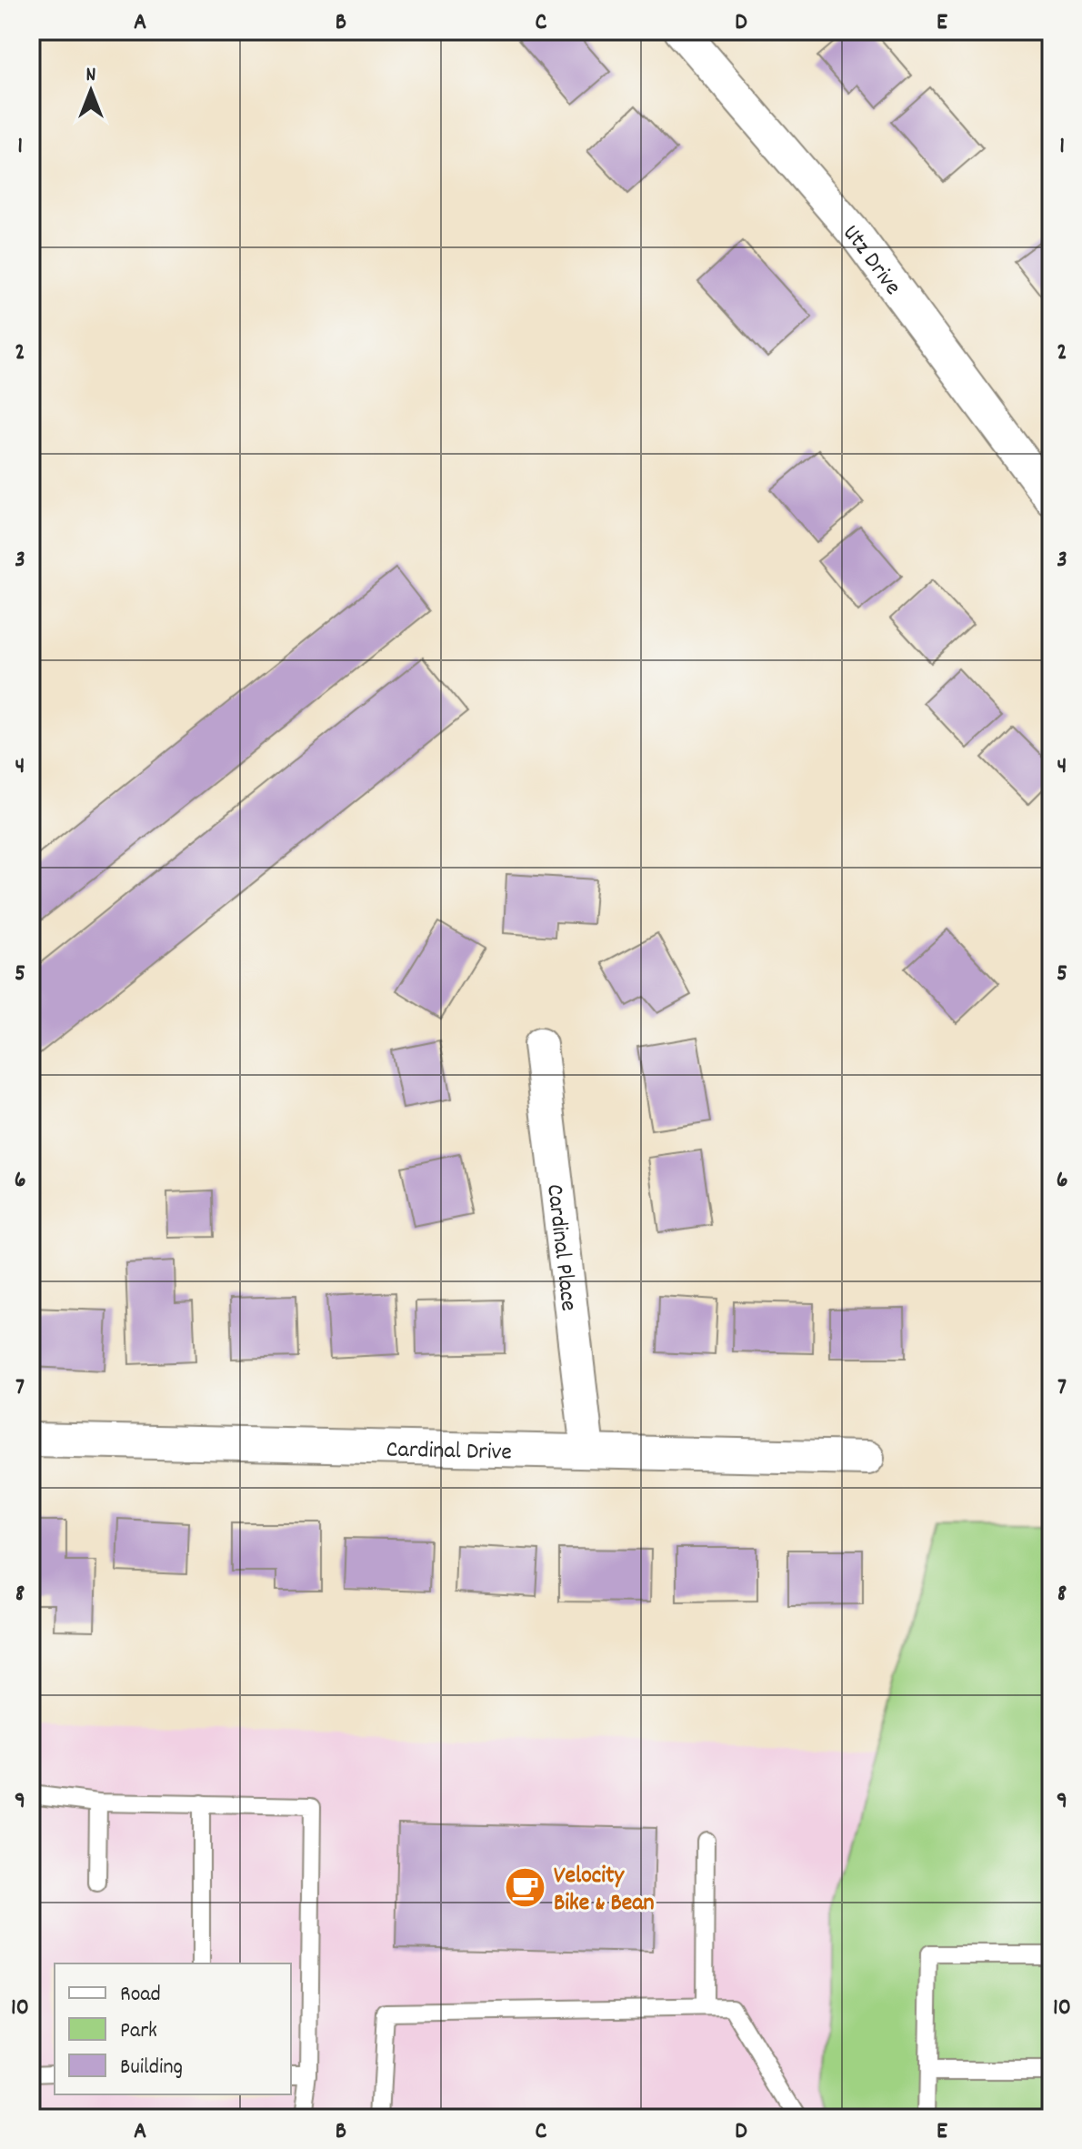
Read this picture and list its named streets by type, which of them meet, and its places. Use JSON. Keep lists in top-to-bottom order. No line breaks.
{"streets":{"street":["Utz Drive","Cardinal Place","Cardinal Drive"]},"crossings":[["Cardinal Place","Cardinal Drive"]],"places":{"cafe":["Velocity Bike & Bean"]},"legend":["Road","Park","Building"],"north":"top","grid":{"columns":["A","B","C","D","E"],"rows":["1","2","3","4","5","6","7","8","9","10"]}}
